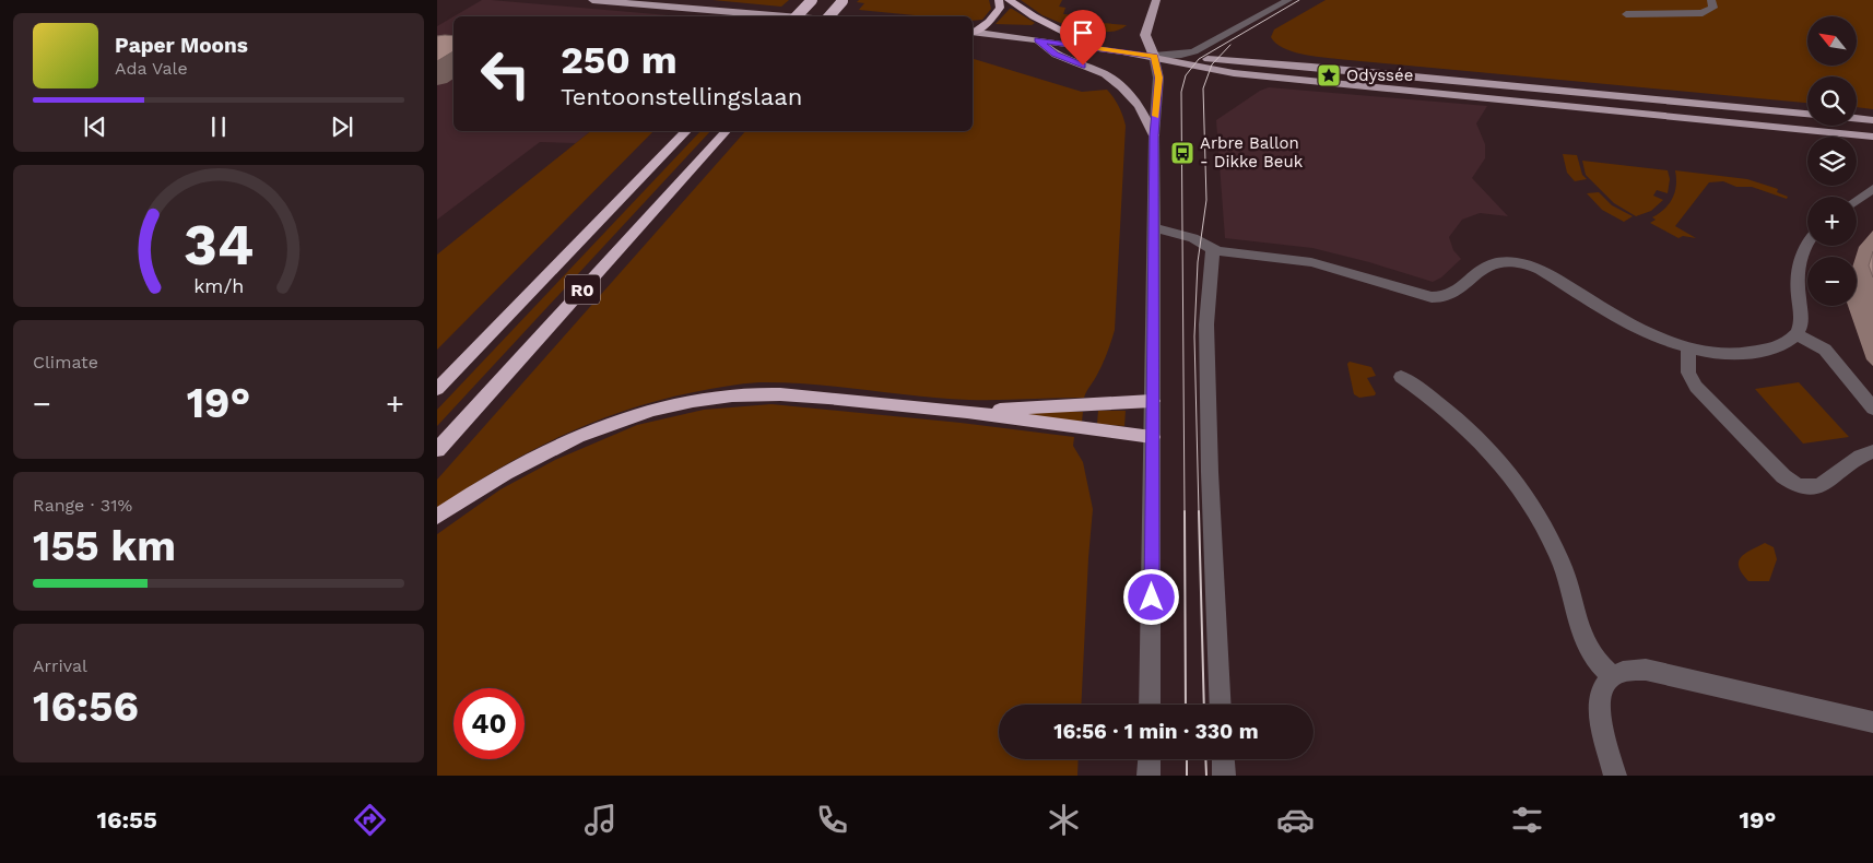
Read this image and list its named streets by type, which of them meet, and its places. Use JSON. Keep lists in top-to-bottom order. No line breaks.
{"streets":{"highway":["R0"]},"places":{"place":["Odyssée"],"bus stop":["Arbre Ballon - Dikke Beuk"]},"north":"top left","page":{"map_buttons":["+","−"],"turn":["250 m","Tentoonstellingslaan"],"song":["Paper Moons","Ada Vale"],"tile":["Climate",["Range · 31%","155 km"],["Arrival","16:56"]],"heat":["−","19°","+"],"limit":"40","trip":"16:56 · 1 min · 330 m","tabs":["16:55","19°"],"gauge":["34","km/h"]}}
